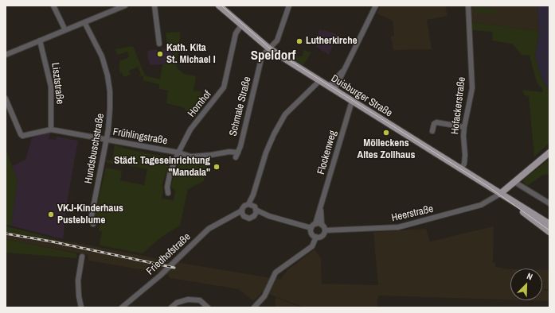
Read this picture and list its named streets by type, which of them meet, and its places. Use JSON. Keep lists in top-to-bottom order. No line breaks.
{"streets":{"main road":["Duisburger Straße"],"street":["Lisztstraße","Hornhof","Hofackerstraße","Schmale Straße","Frühlingstraße","Hundsbuschstraße","Flockenweg","Heerstraße","Friedhofstraße"]},"crossings":[["Lisztstraße","Frühlingstraße"],["Duisburger Straße","Hornhof"],["Duisburger Straße","Hofackerstraße"],["Duisburger Straße","Schmale Straße"],["Duisburger Straße","Flockenweg"],["Duisburger Straße","Heerstraße"],["Hornhof","Schmale Straße"],["Hornhof","Frühlingstraße"],["Schmale Straße","Frühlingstraße"],["Frühlingstraße","Hundsbuschstraße"],["Flockenweg","Heerstraße"]],"districts":["Speldorf"],"places":["Lutherkirche","Kath. Kita St. Michael I","Mölleckens Altes Zollhaus","Städt. Tageseinrichtung \"Mandala\"","VKJ-Kinderhaus Pusteblume"],"north":"top right"}
